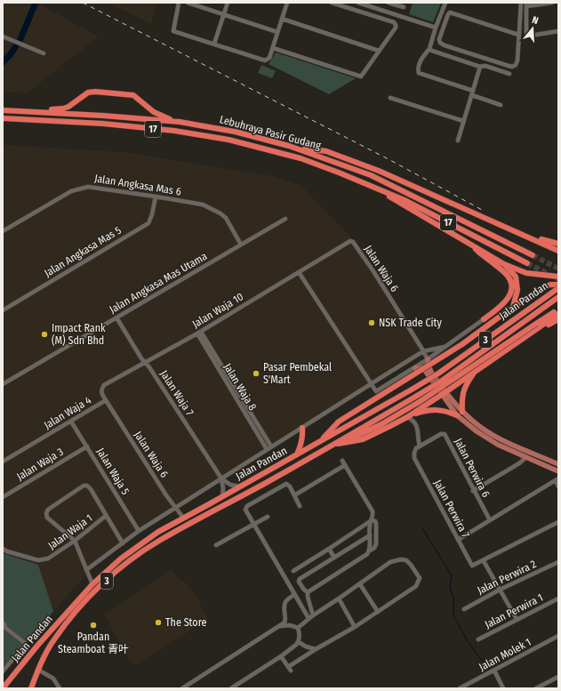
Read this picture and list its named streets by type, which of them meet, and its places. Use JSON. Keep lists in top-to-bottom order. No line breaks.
{"streets":{"highway":["17","Lebuhraya Pasir Gudang","Jalan Pandan","3"],"street":["Jalan Angkasa Mas 6","Jalan Angkasa Mas 5","Jalan Waja 6","Jalan Angkasa Mas Utama","Jalan Waja 10","Jalan Waja 8","Jalan Waja 7","Jalan Waja 4","Jalan Waja 3","Jalan Perwira 6","Jalan Waja 5","Jalan Perwira 7","Jalan Waja 1","Jalan Perwira 2","Jalan Perwira 1","Jalan Molek 1"]},"crossings":[["Jalan Angkasa Mas 6","Jalan Angkasa Mas 5"],["Jalan Angkasa Mas 6","Jalan Angkasa Mas Utama"],["Jalan Waja 6","Jalan Pandan"],["Jalan Waja 6","Jalan Waja 10"],["Jalan Waja 6","Jalan Waja 4"],["Jalan Angkasa Mas Utama","Jalan Waja 7"],["Jalan Pandan","Jalan Waja 7"],["Jalan Waja 10","Jalan Waja 8"],["Jalan Waja 10","Jalan Waja 7"],["Jalan Waja 10","Jalan Waja 4"],["Jalan Waja 7","Jalan Waja 4"],["Jalan Waja 4","Jalan Waja 5"],["Jalan Waja 3","Jalan Waja 5"],["Jalan Perwira 6","Jalan Perwira 7"]],"places":["NSK Trade City","Impact Rank (M) Sdn Bhd","Pasar Pembekal S'Mart","The Store","Pandan Steamboat 青叶"],"north":"top"}
